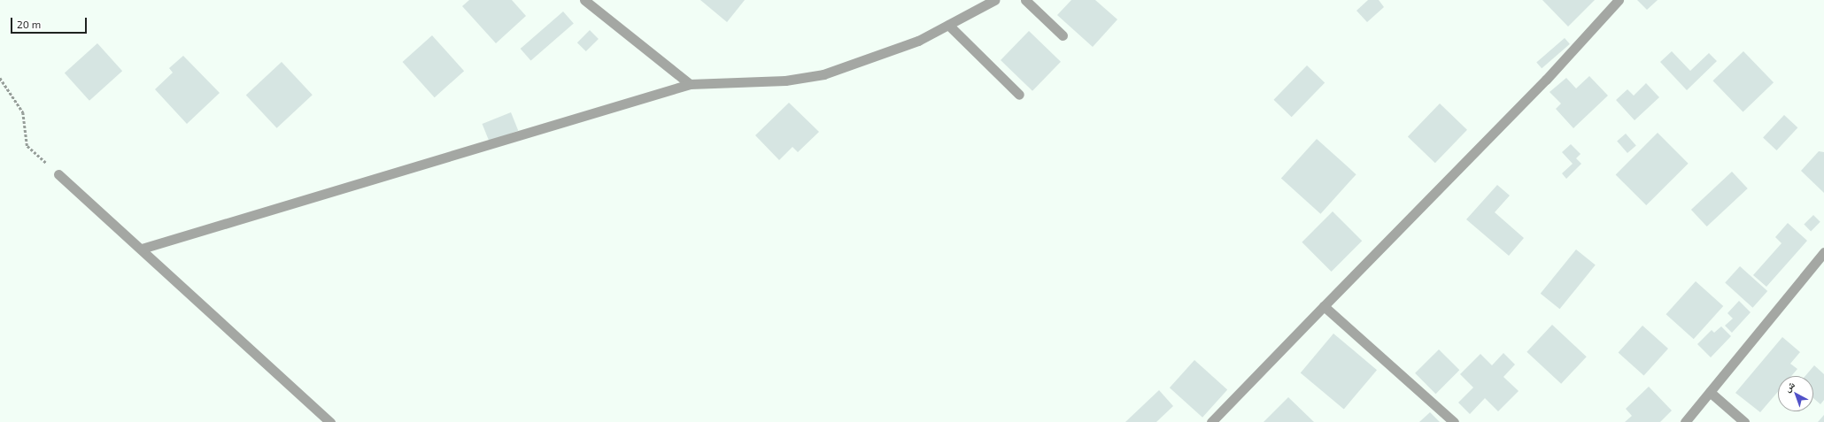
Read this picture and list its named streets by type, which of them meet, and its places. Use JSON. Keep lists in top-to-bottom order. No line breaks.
{"scale_bar":"20 m","north":"top left"}
